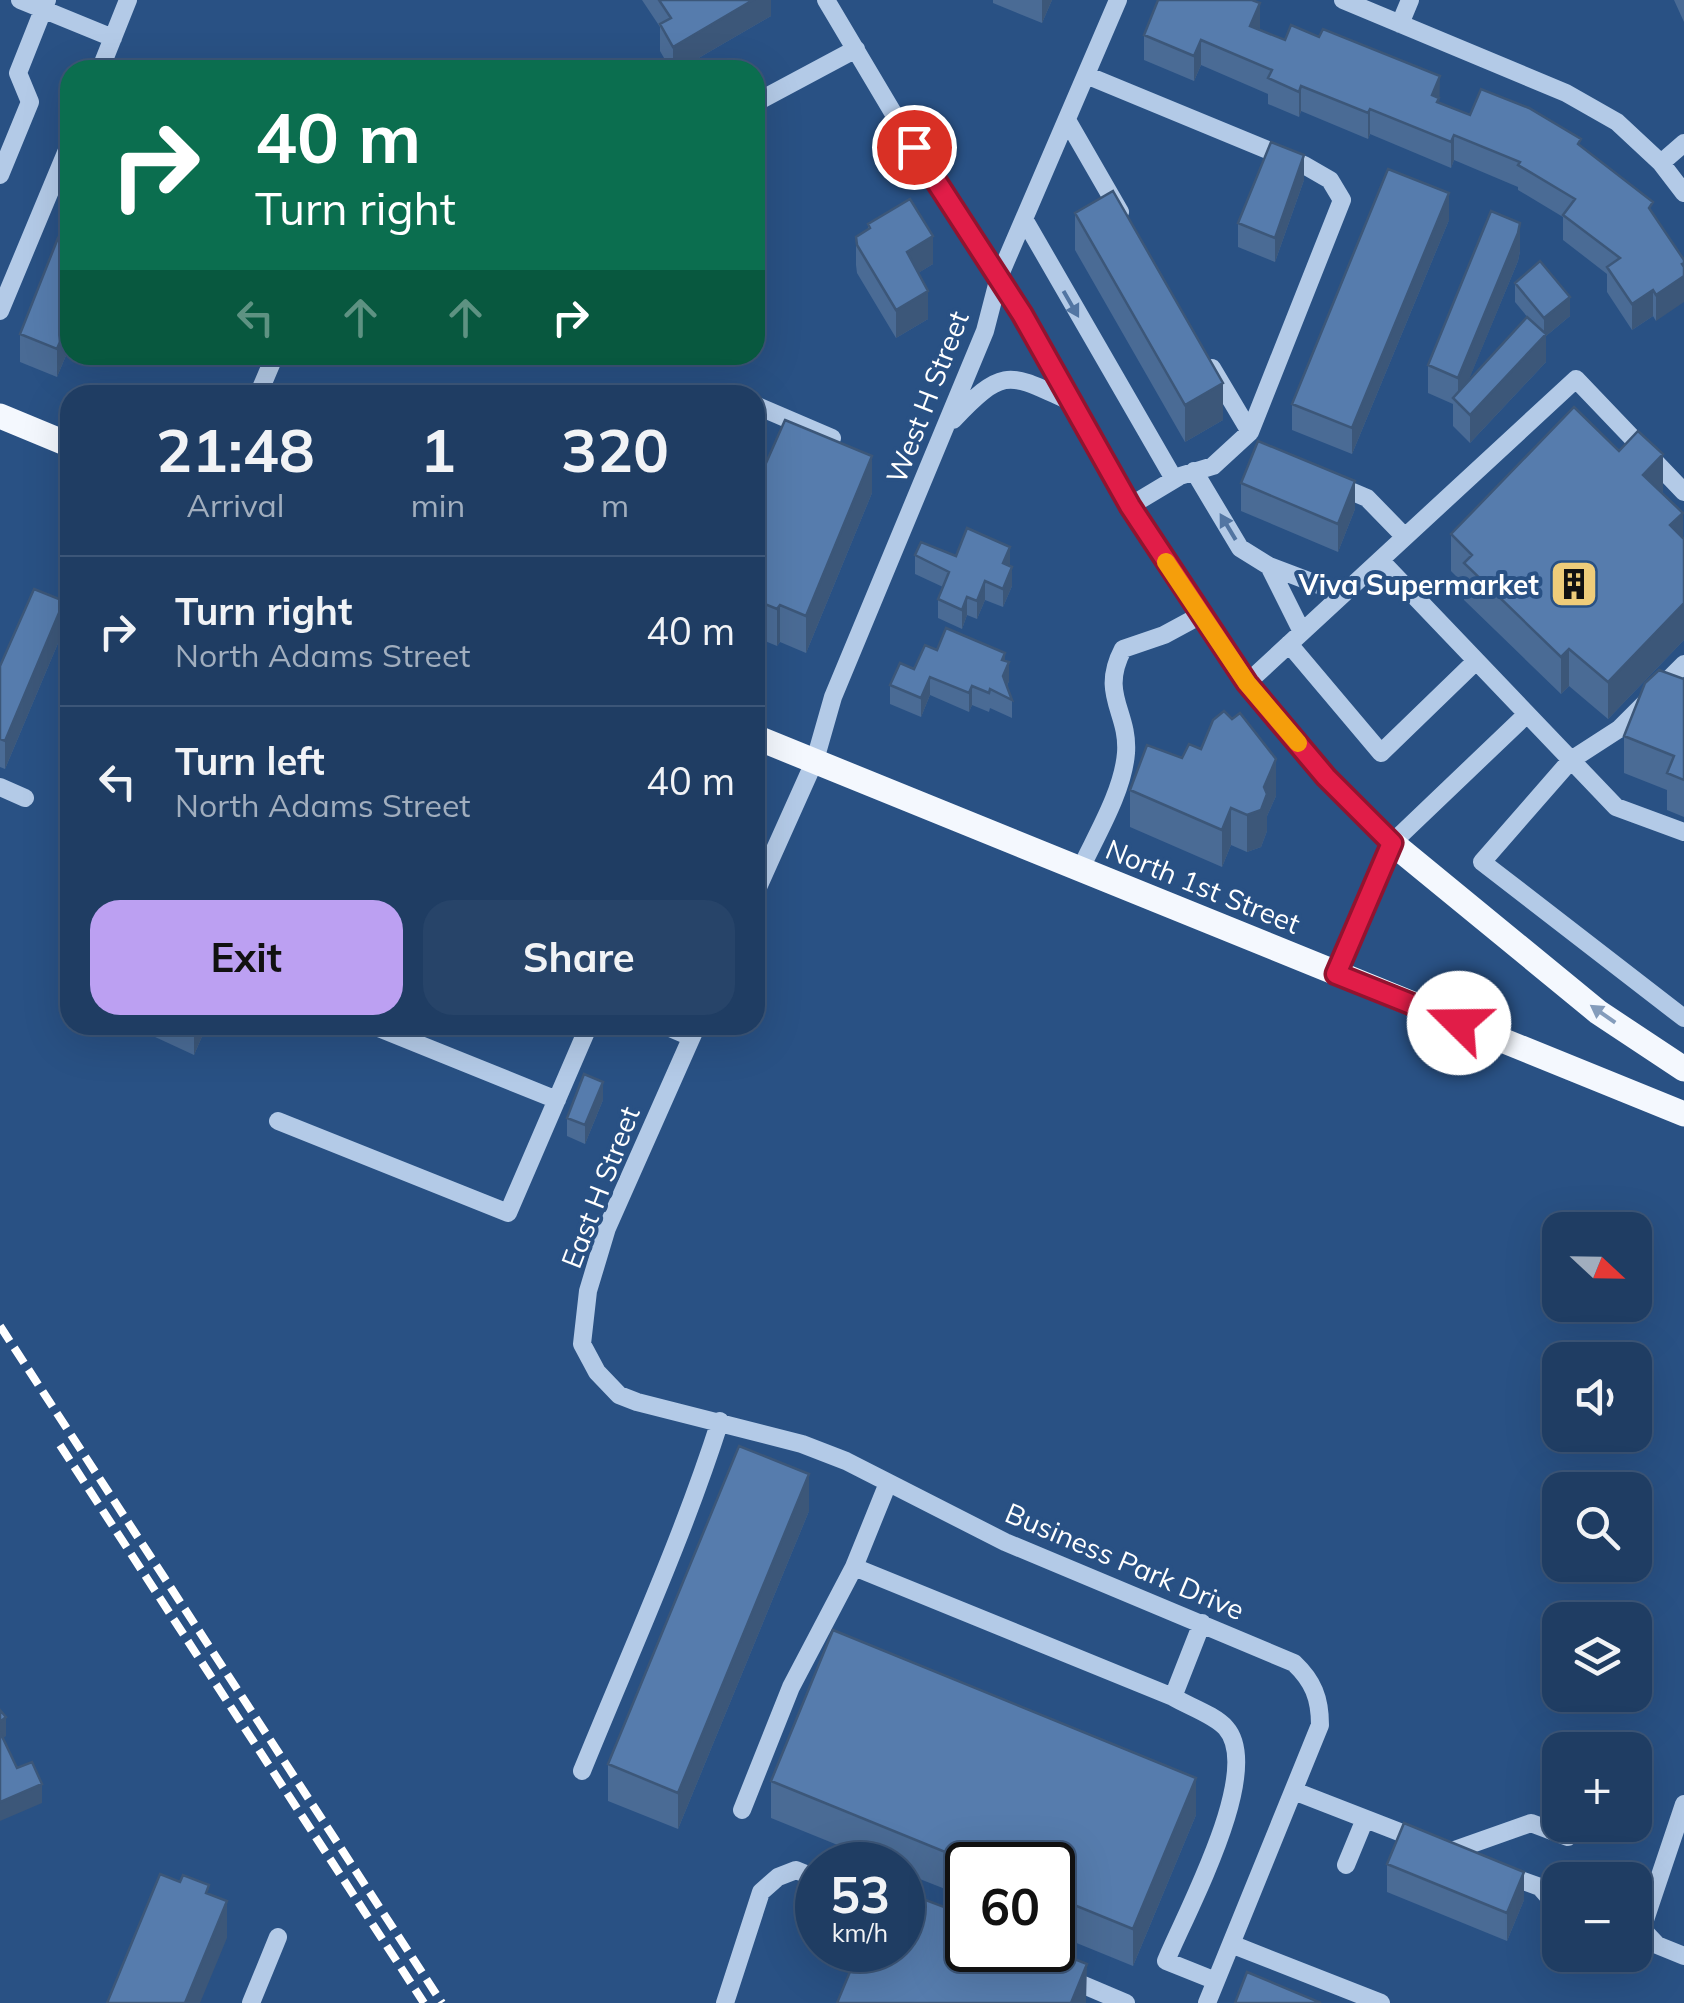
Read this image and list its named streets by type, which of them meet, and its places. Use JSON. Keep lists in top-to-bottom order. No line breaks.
{"streets":{"main road":["North 1st Street"],"street":["West H Street","East H Street","Business Park Drive"]},"crossings":[["West H Street","North 1st Street"],["East H Street","Business Park Drive"]],"places":{"building":["Viva Supermarket"]},"north":"right","page":{"turn":["40 m","Turn right"],"eta":["21:48","Arrival","1","min","320","m"],"list":[{"name":"Turn right","note":"North Adams Street","value":"40 m"},{"name":"Turn left","note":"North Adams Street","value":"40 m"}],"buttons":["Exit","Share"],"map_buttons":["+","−"],"speed":"53 km/h","limit":"60"}}
